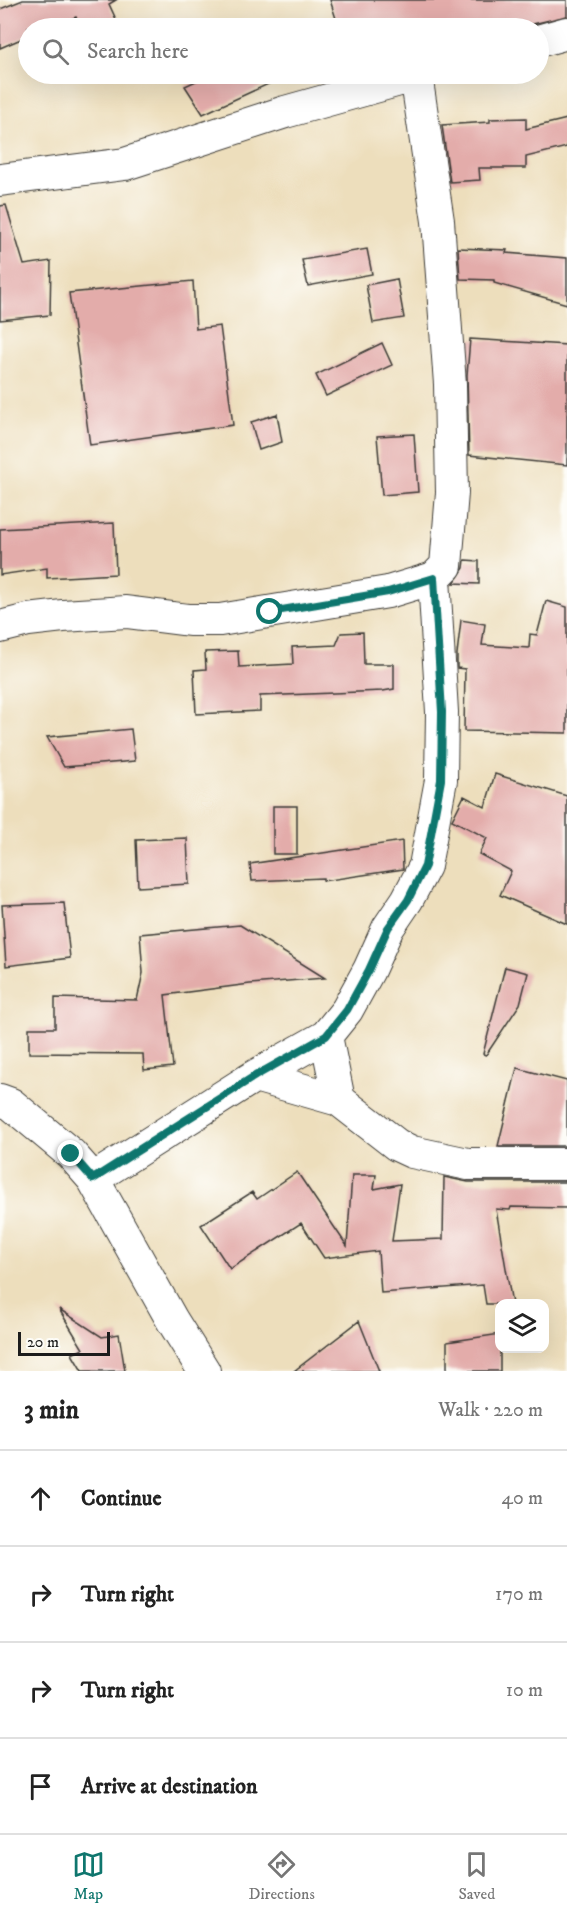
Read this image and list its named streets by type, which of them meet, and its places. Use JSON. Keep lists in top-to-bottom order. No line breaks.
{"scale_bar":"20 m","page":{"search":"Search here","scale":"20 m","heading":["3 min","Walk · 220 m"],"list":[["Continue","40 m"],["Turn right","170 m"],["Turn right","10 m"],"Arrive at destination"],"nav":["Map","Directions","Saved"]}}
